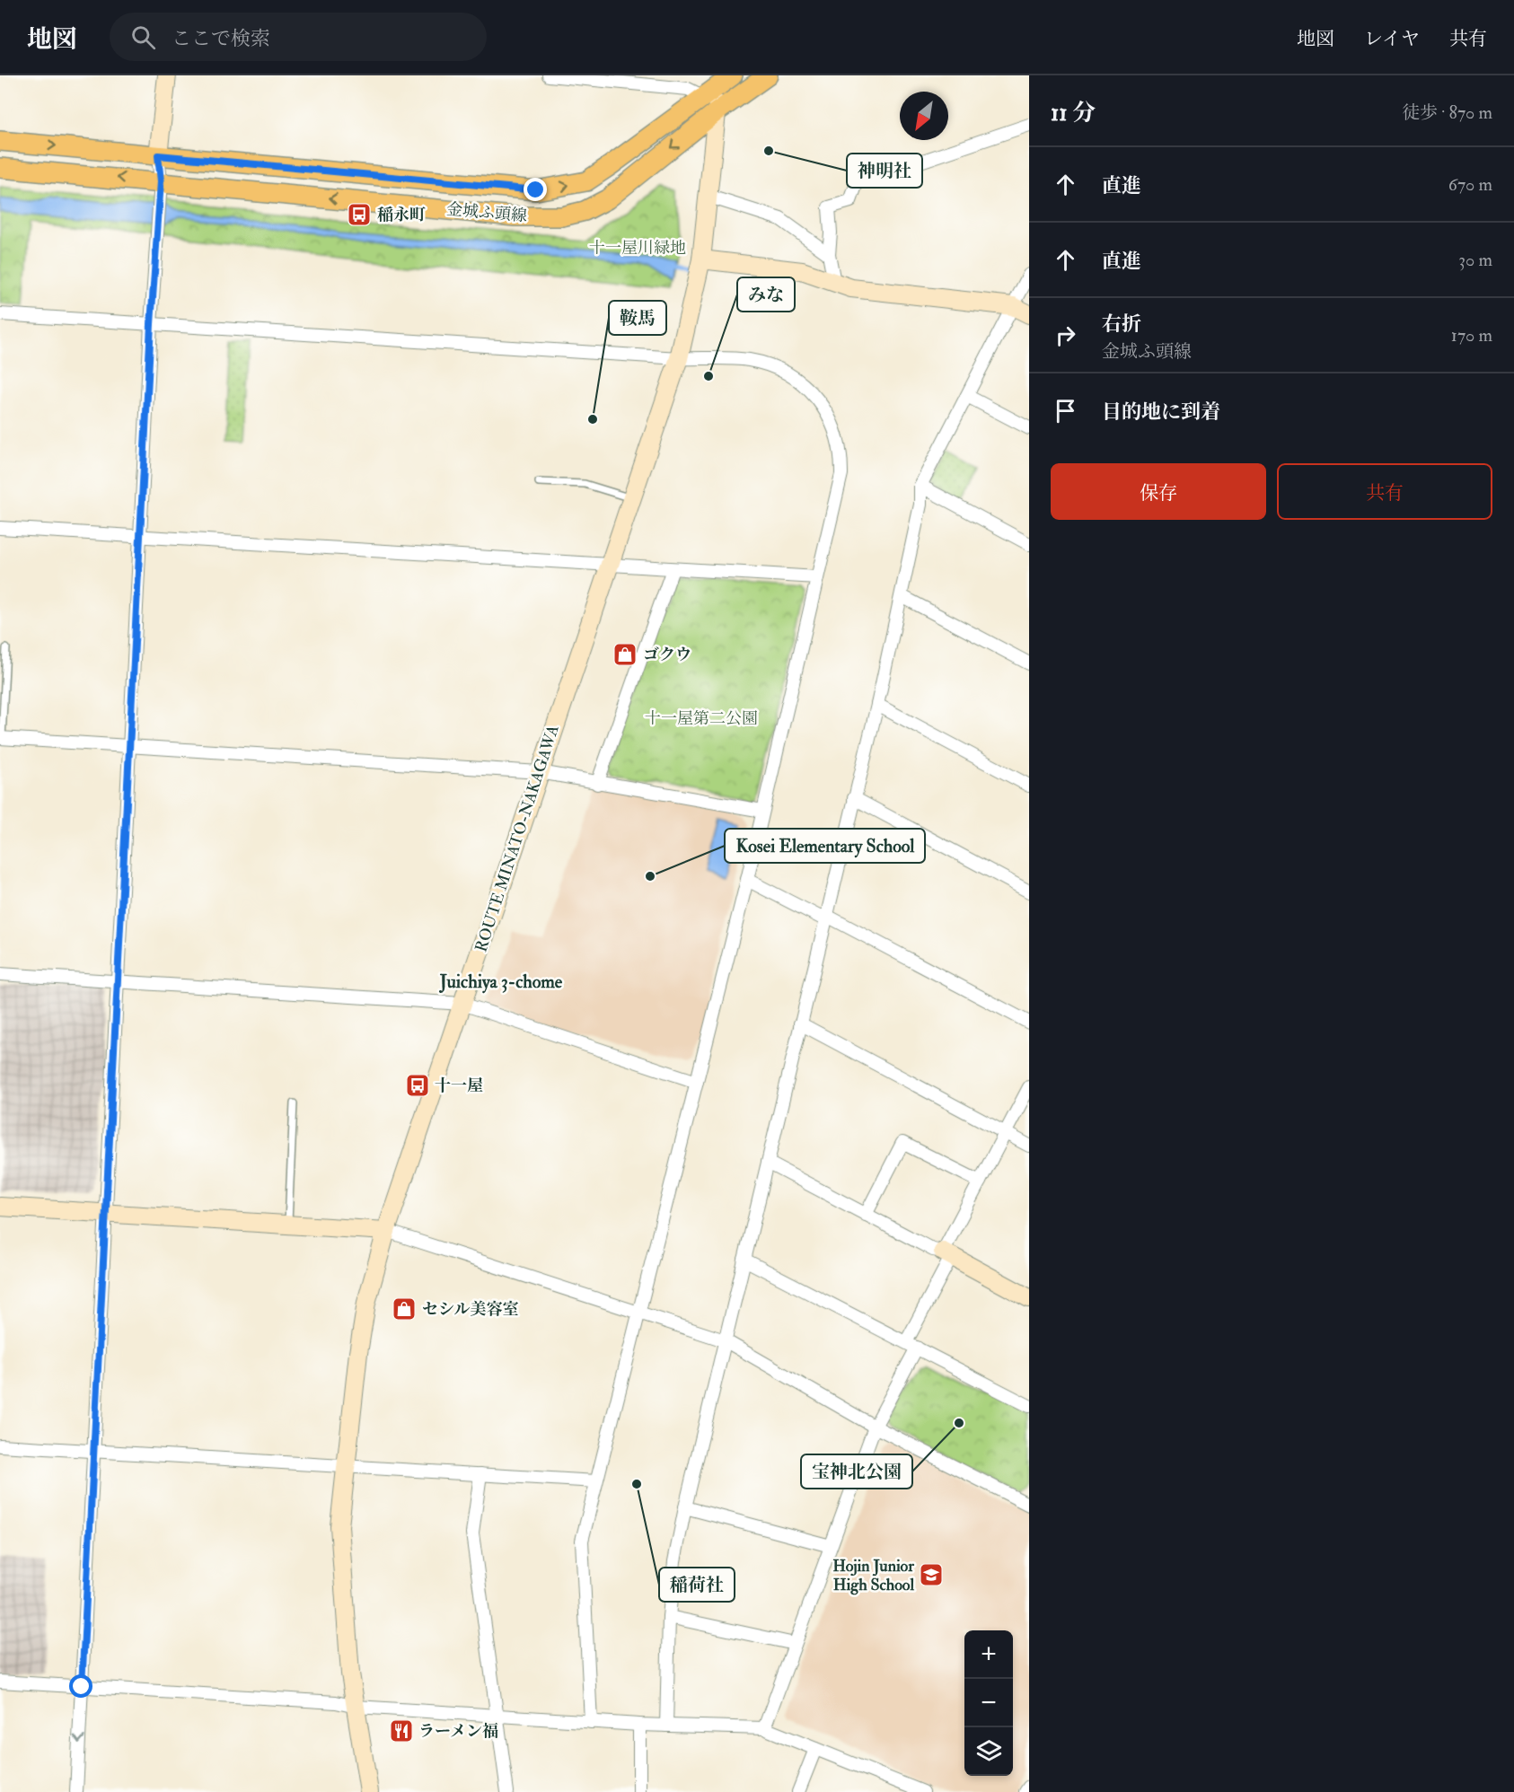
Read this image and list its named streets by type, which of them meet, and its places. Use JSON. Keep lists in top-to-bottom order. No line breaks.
{"streets":{"main road":["金城ふ頭線","ROUTE MINATO-NAKAGAWA"]},"crossings":[["金城ふ頭線","ROUTE MINATO-NAKAGAWA"]],"districts":["Juichiya 3-chome"],"parks":["十一屋川緑地","十一屋第二公園"],"places":{"other":["神明社","みな","鞍馬","Kosei Elementary School","宝神北公園","稲荷社"],"bus stop":["稲永町","十一屋"],"shop":["ゴクウ","セシル美容室"],"school or university":["Hojin Junior High School"],"restaurant":["ラーメン福"]},"north":"bottom left","page":{"header":"地図","search":"ここで検索","nav":["地図","レイヤ","共有"],"heading":["11 分","徒歩 · 870 m"],"list":[["直進","670 m"],["直進","30 m"],["右折","金城ふ頭線","170 m"],"目的地に到着"],"buttons":["保存","共有"],"map_buttons":["+","−"]}}
